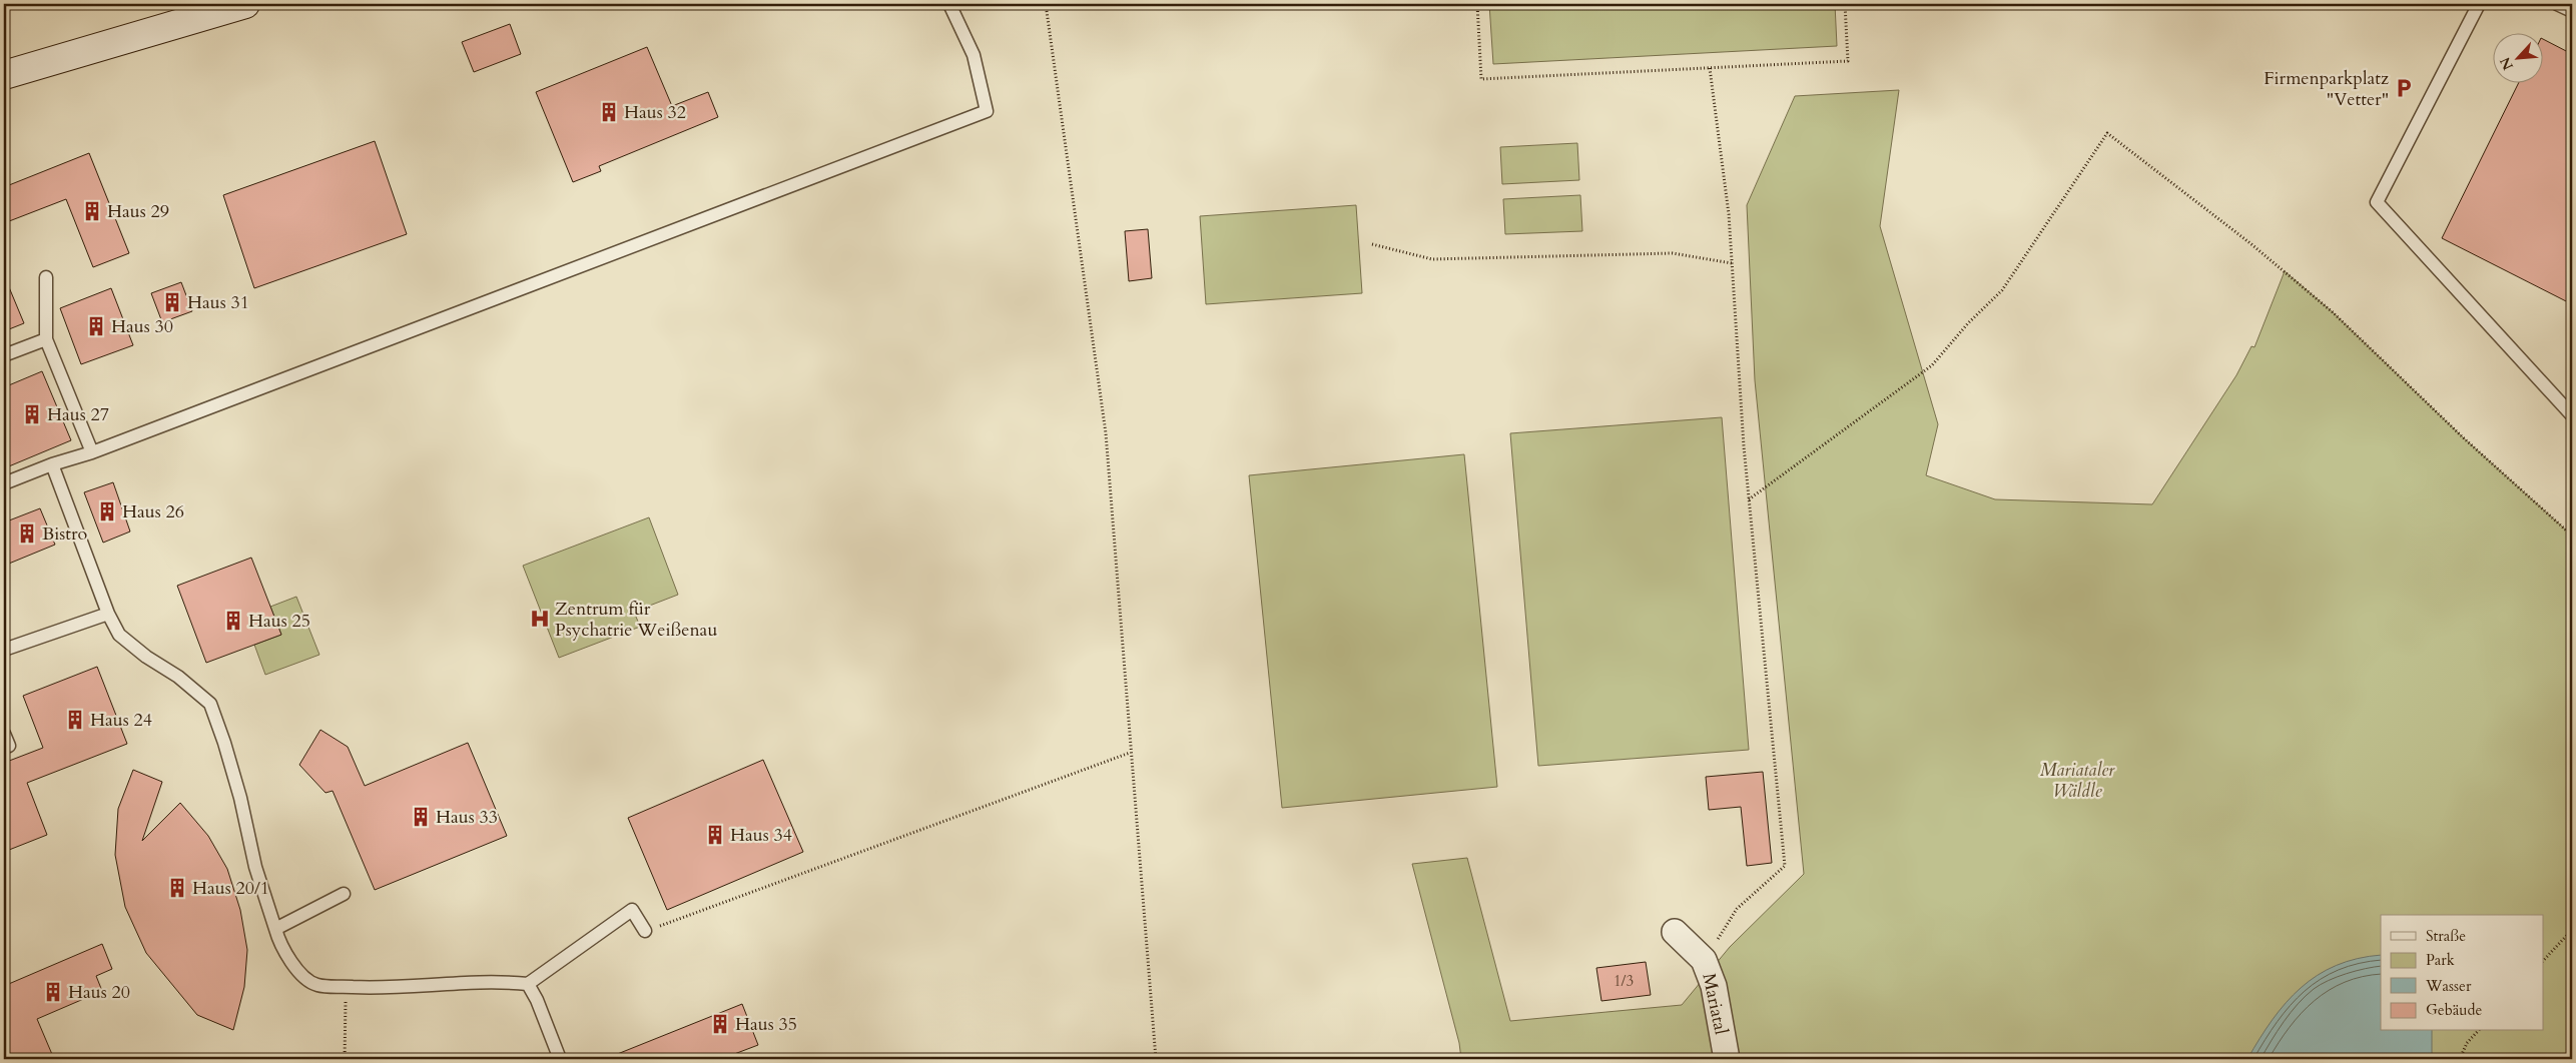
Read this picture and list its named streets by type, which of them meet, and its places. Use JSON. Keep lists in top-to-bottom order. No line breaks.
{"streets":{"street":["Mariatal"]},"parks":["Mariataler Wäldle"],"places":{"parking":["Firmenparkplatz \"Vetter\""],"building":["Haus 32","Haus 29","Haus 31","Haus 30","Haus 27","Haus 26","Bistro","Haus 25","Haus 24","Haus 33","Haus 34","Haus 20/1","Haus 20","Haus 35"],"hospital":["Zentrum für Psychatrie Weißenau"]},"house_numbers":["1/3"],"legend":["Straße","Park","Wasser","Gebäude"],"north":"bottom left"}
